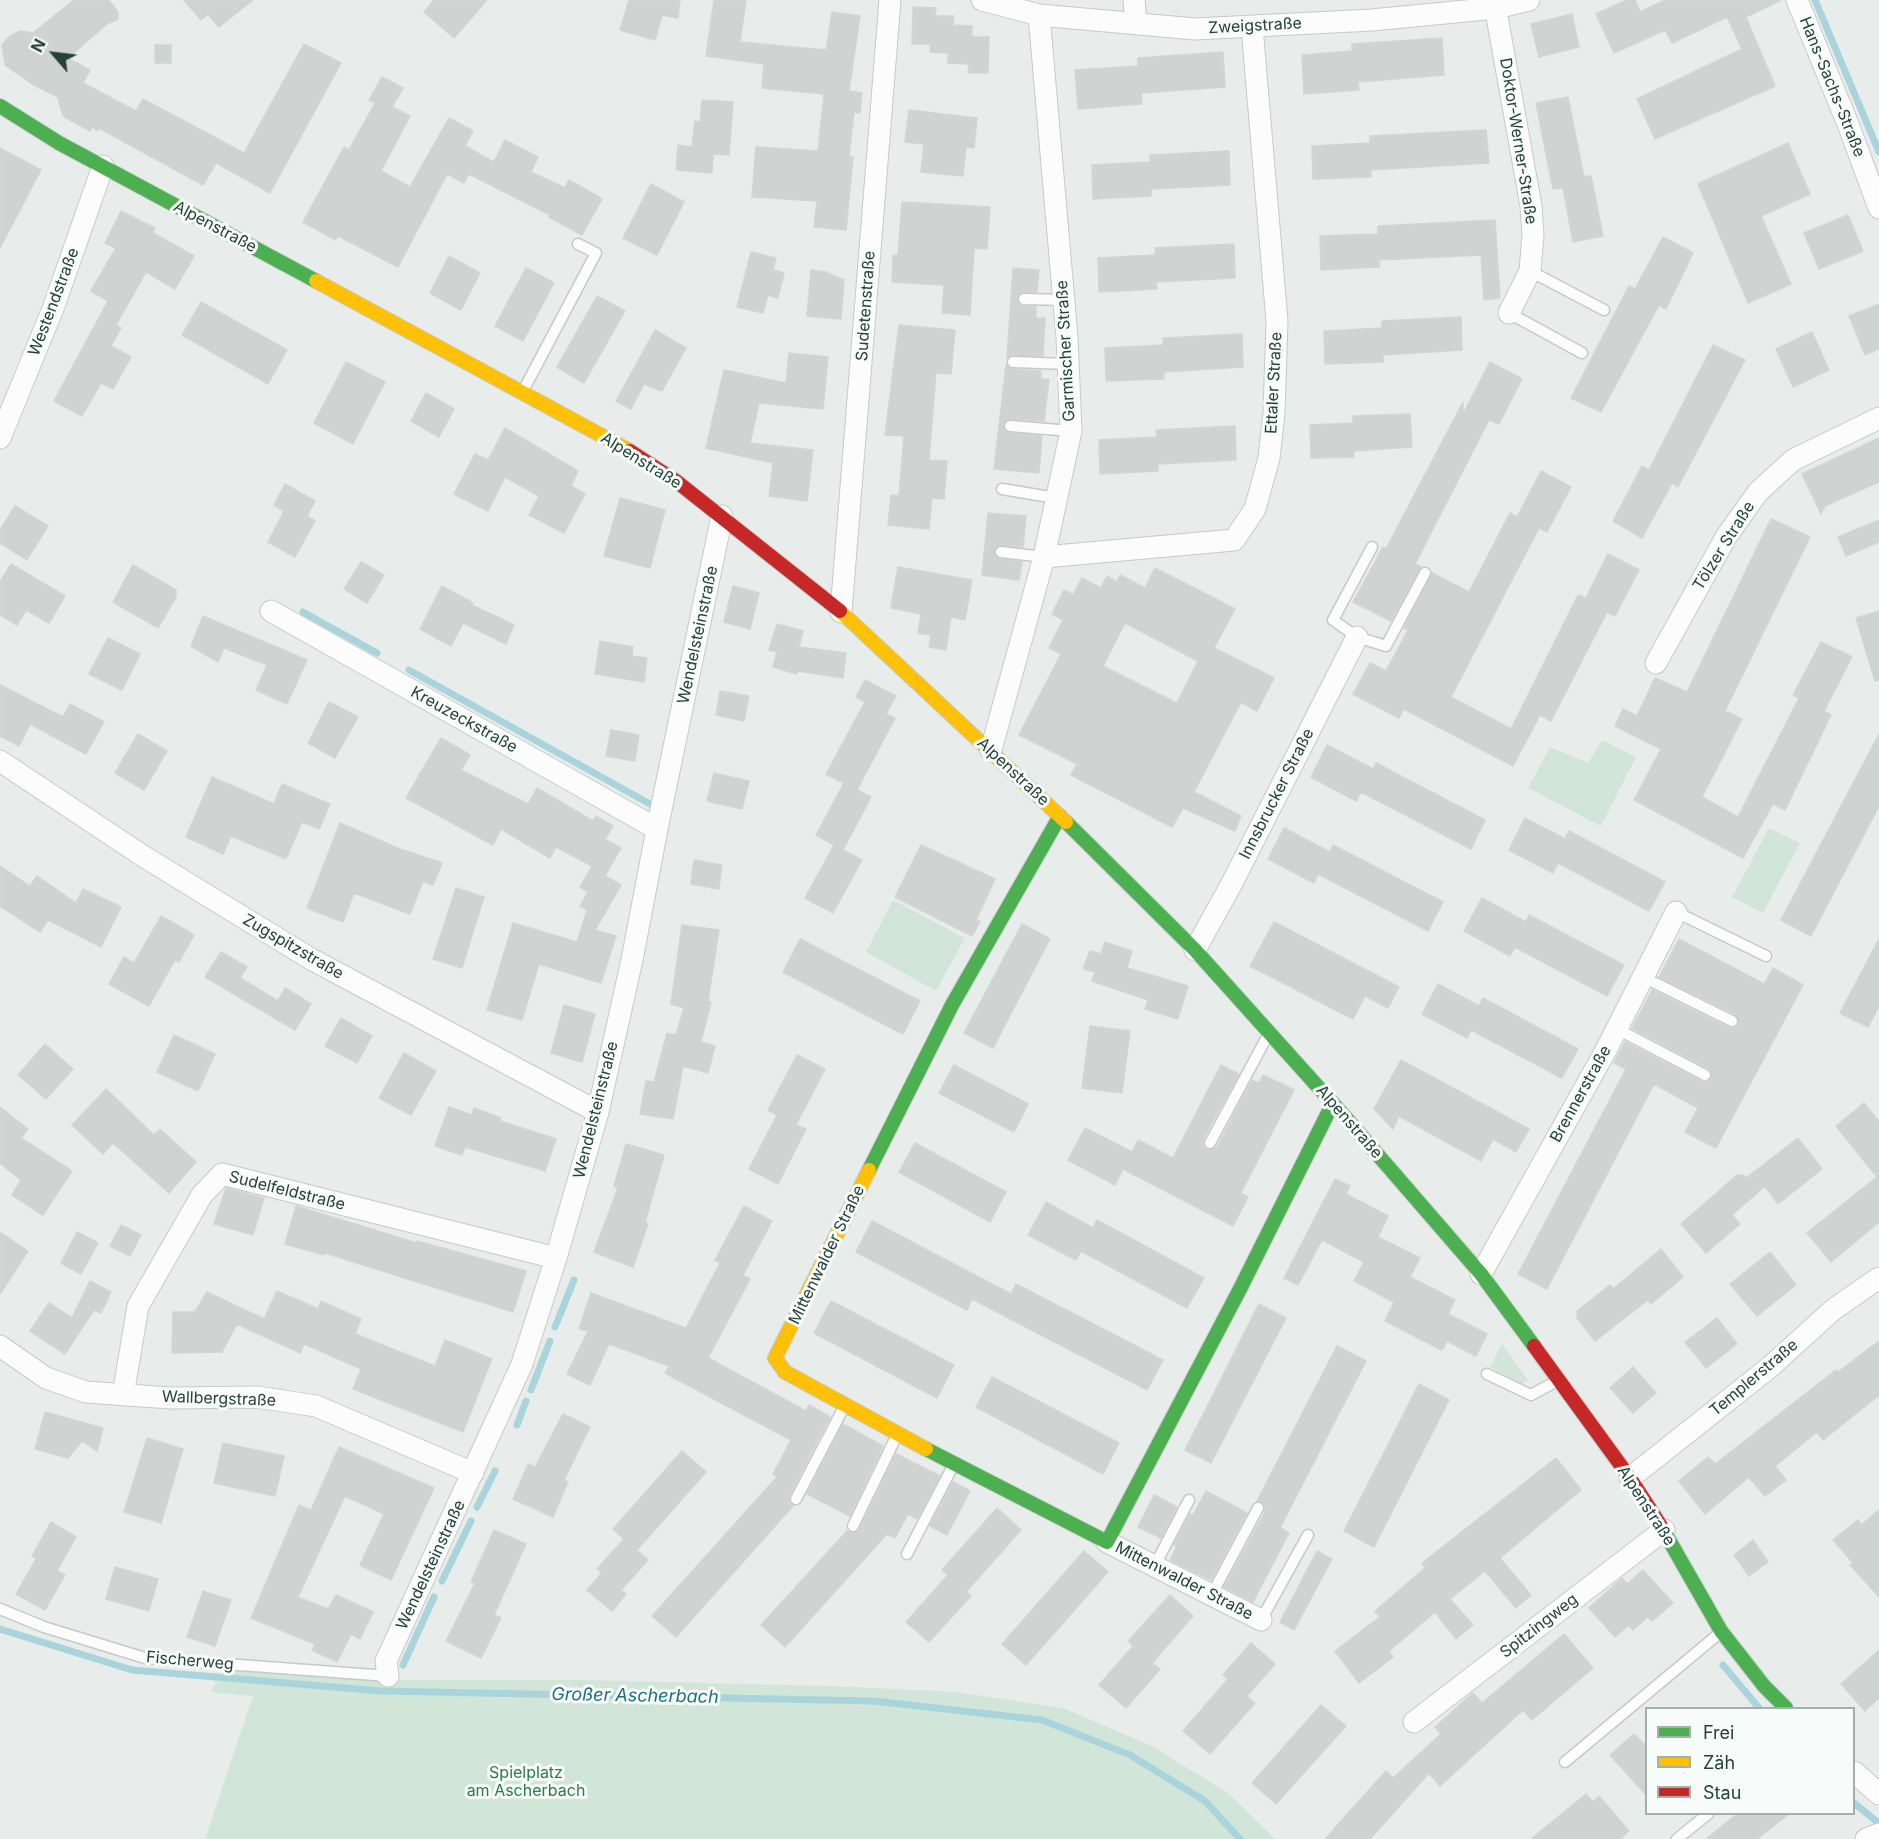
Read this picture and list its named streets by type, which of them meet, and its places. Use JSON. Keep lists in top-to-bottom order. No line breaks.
{"streets":{"street":["Zweigstraße","Hans-Sachs-Straße","Doktor-Werner-Straße","Alpenstraße","Westendstraße","Sudetenstraße","Garmischer Straße","Ettaler Straße","Tölzer Straße","Wendelsteinstraße","Kreuzeckstraße","Innsbrucker Straße","Zugspitzstraße","Brennerstraße","Sudelfeldstraße","Mittenwalder Straße","Templerstraße","Wallbergstraße","Spitzingweg"],"lane":["Fischerweg"]},"crossings":[["Zweigstraße","Doktor-Werner-Straße"],["Zweigstraße","Garmischer Straße"],["Zweigstraße","Ettaler Straße"],["Alpenstraße","Westendstraße"],["Alpenstraße","Sudetenstraße"],["Alpenstraße","Garmischer Straße"],["Alpenstraße","Wendelsteinstraße"],["Alpenstraße","Innsbrucker Straße"],["Alpenstraße","Brennerstraße"],["Alpenstraße","Mittenwalder Straße"],["Alpenstraße","Templerstraße"],["Alpenstraße","Spitzingweg"],["Garmischer Straße","Ettaler Straße"],["Wendelsteinstraße","Kreuzeckstraße"],["Wendelsteinstraße","Zugspitzstraße"],["Wendelsteinstraße","Sudelfeldstraße"],["Wendelsteinstraße","Wallbergstraße"],["Wendelsteinstraße","Fischerweg"],["Sudelfeldstraße","Wallbergstraße"]],"water":["Großer Ascherbach"],"parks":["Spielplatz am Ascherbach"],"legend":["Frei","Zäh","Stau"],"north":"top left"}
